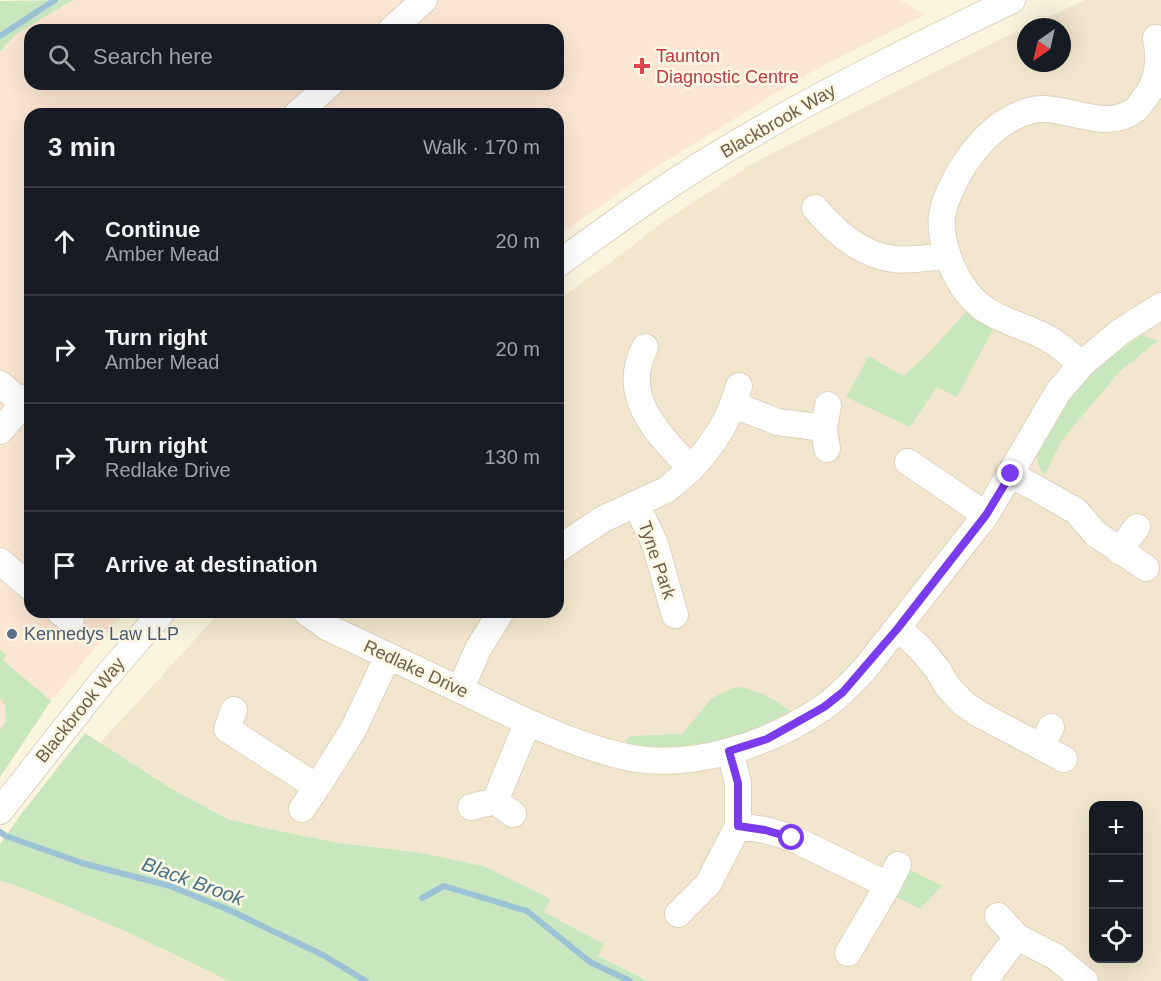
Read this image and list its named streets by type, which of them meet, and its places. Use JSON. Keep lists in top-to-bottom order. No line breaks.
{"streets":{"street":["Blackbrook Way","Tyne Park","Redlake Drive"]},"water":["Black Brook"],"places":{"health":["Taunton Diagnostic Centre"],"other":["Kennedys Law LLP"]},"north":"bottom left","page":{"search":"Search here","heading":["3 min","Walk · 170 m"],"list":[["Continue","Amber Mead","20 m"],["Turn right","Amber Mead","20 m"],["Turn right","Redlake Drive","130 m"],"Arrive at destination"],"map_buttons":["+","−"]}}
